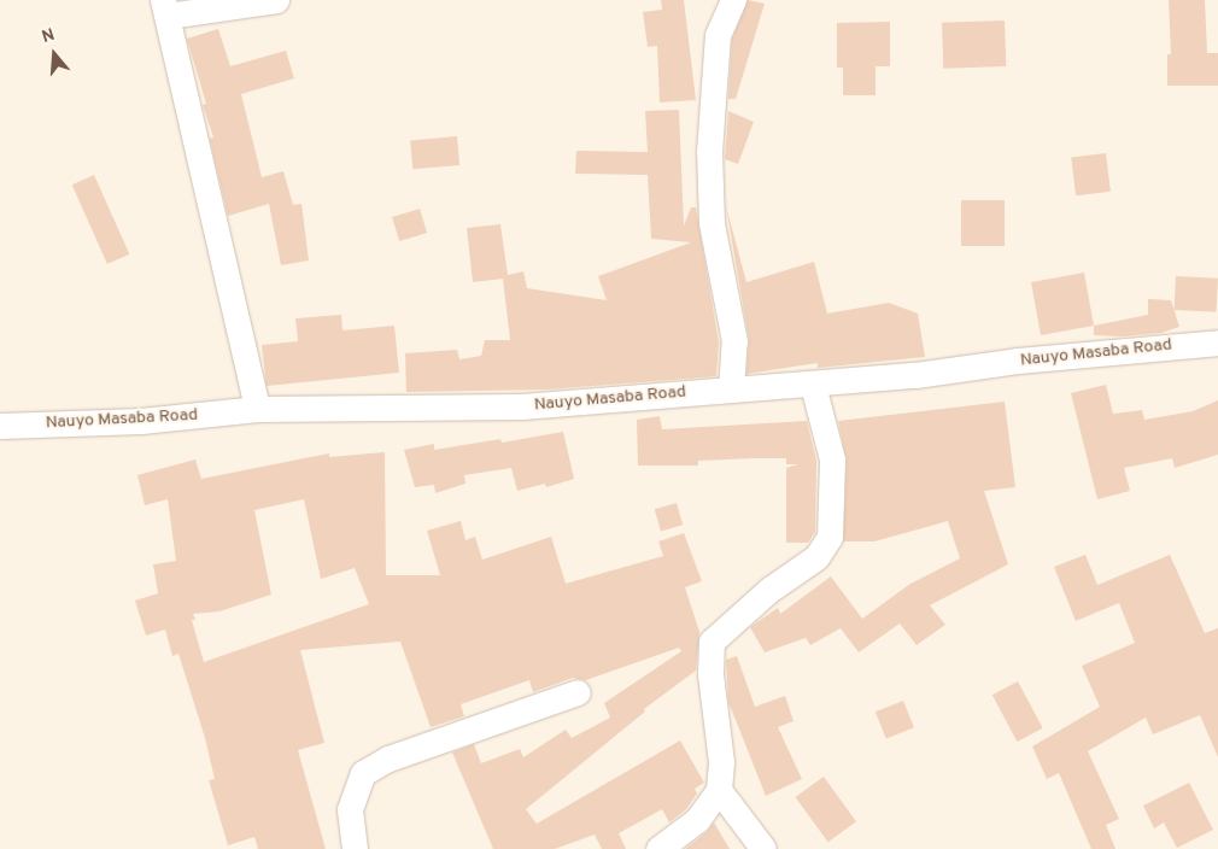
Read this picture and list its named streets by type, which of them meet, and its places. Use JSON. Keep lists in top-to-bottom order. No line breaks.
{"streets":{"street":["Nauyo Masaba Road"]},"north":"top"}
